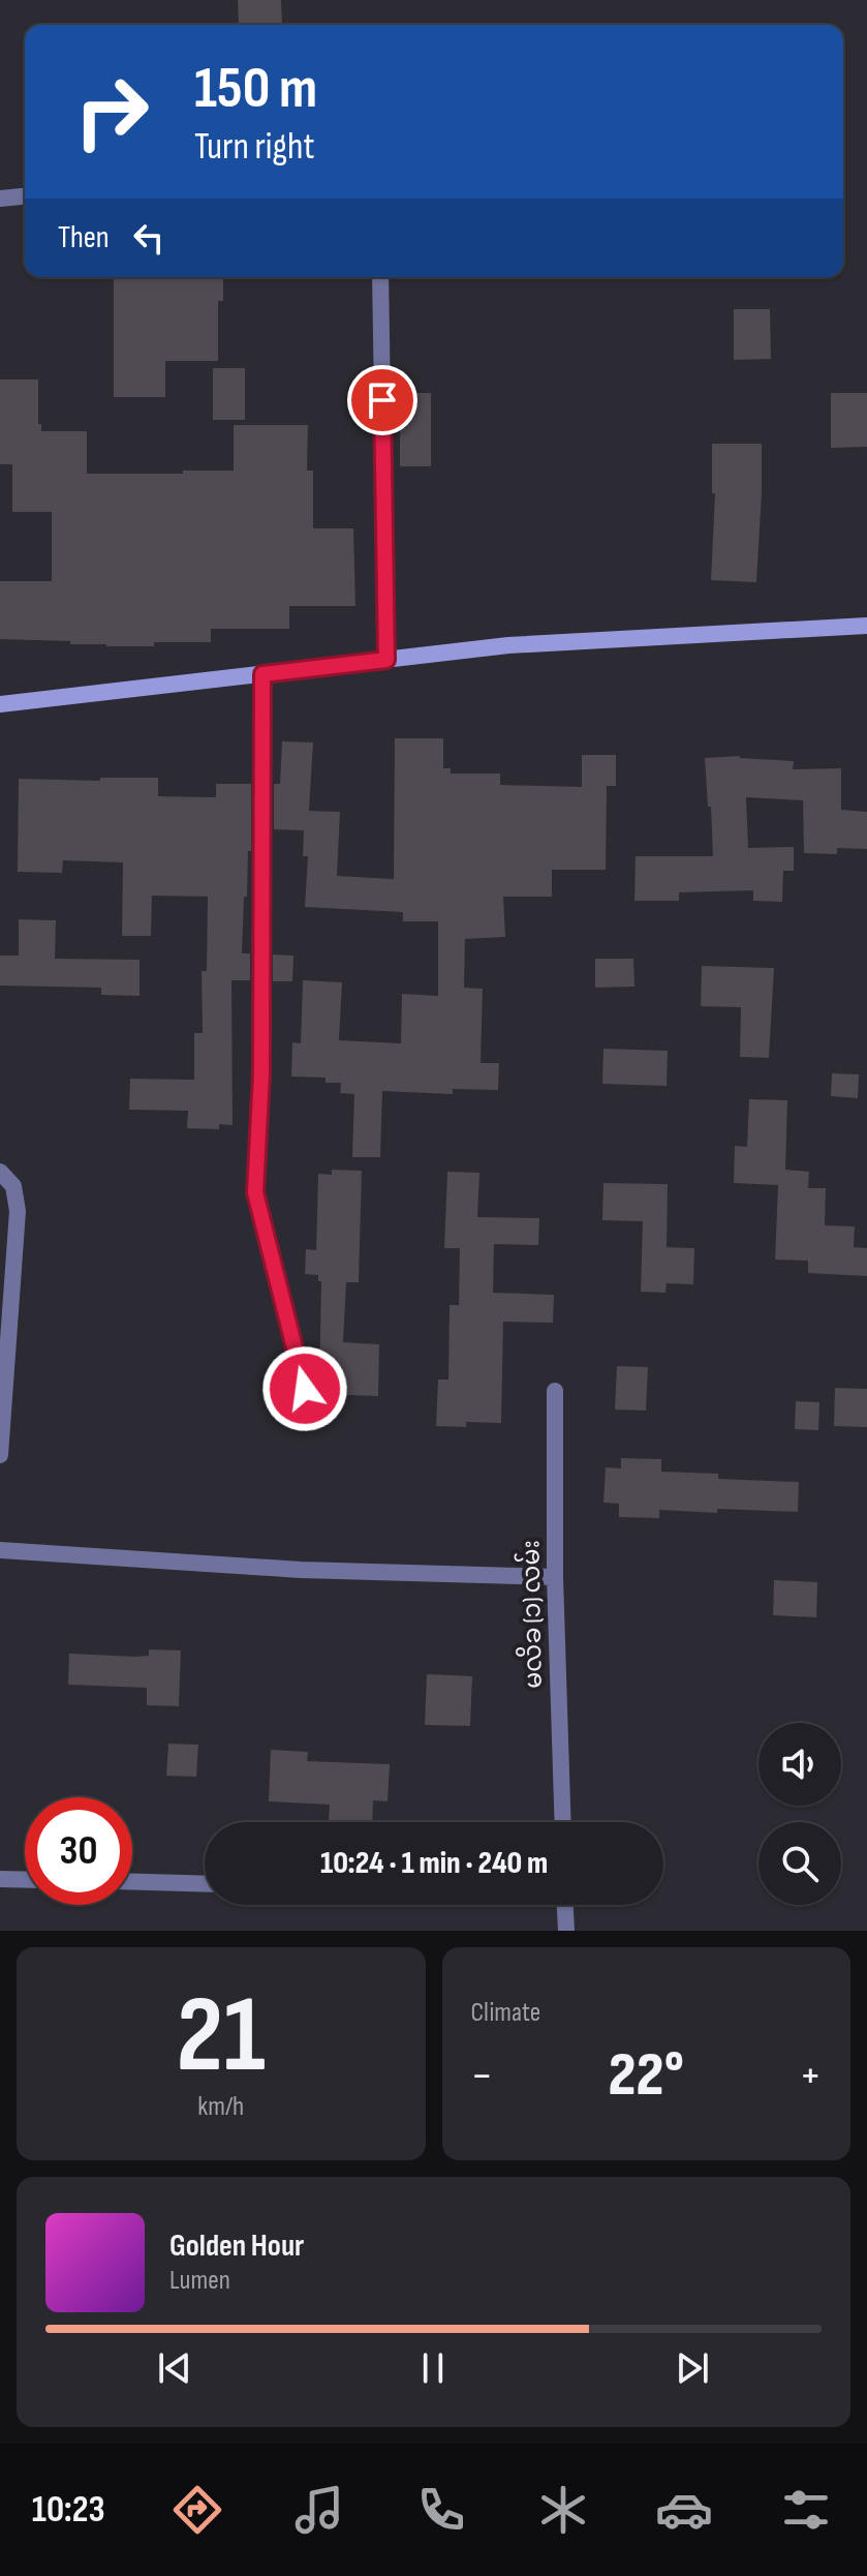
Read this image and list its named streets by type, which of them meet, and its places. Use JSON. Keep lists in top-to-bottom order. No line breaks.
{"streets":{"street":["မလိခ (၁) လမ်း"]},"page":{"turn":["150 m","Turn right"],"then":"Then","limit":"30","trip":"10:24 · 1 min · 240 m","tile":[["21","km/h"],"Climate"],"heat":["−","22°","+"],"song":["Golden Hour","Lumen"],"tabs":"10:23"}}
